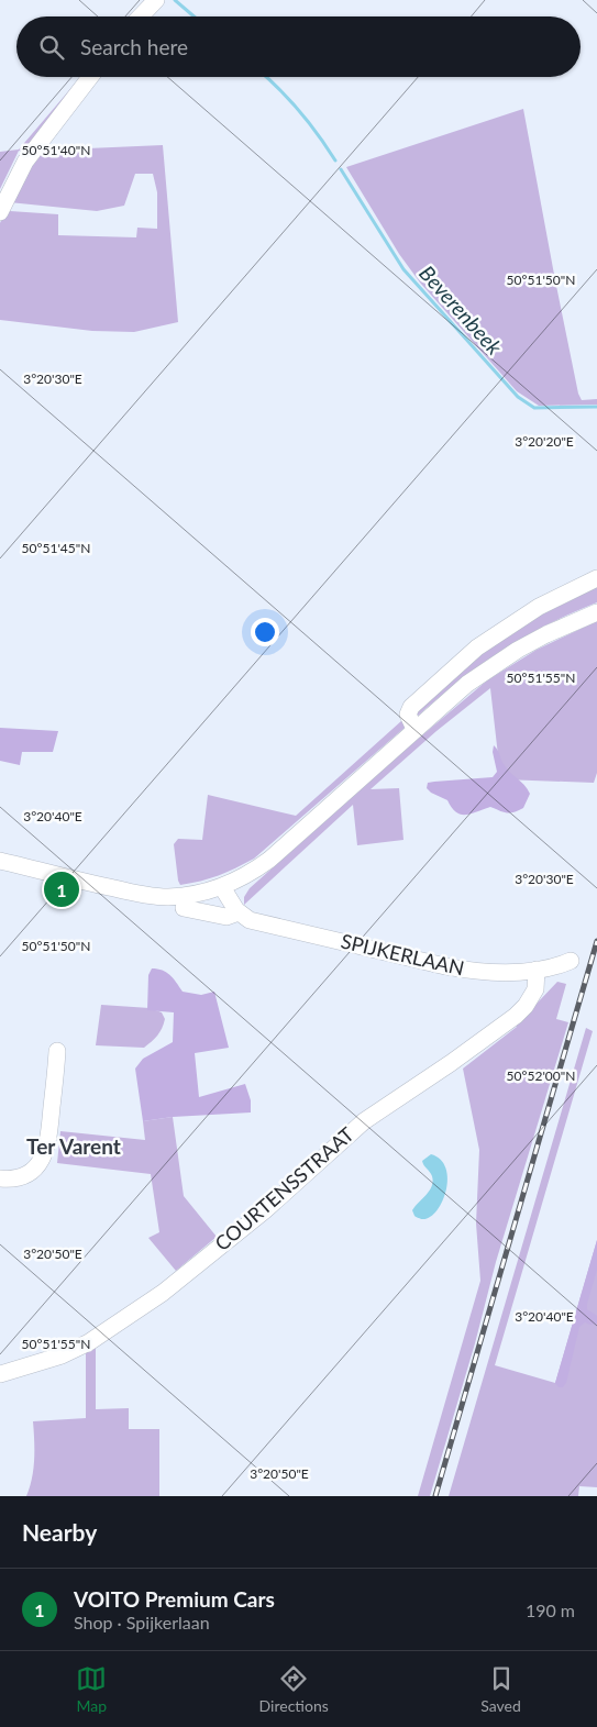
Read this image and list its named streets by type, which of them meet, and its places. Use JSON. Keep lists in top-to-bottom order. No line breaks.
{"streets":{"street":["SPIJKERLAAN","COURTENSSTRAAT"]},"crossings":[["SPIJKERLAAN","COURTENSSTRAAT"]],"districts":["Ter Varent"],"water":["Beverenbeek"],"page":{"search":"Search here","pins":"1","heading":"Nearby","list":[{"mark":"1","name":"VOITO Premium Cars","note":"Shop · Spijkerlaan","value":"190 m"}],"nav":["Map","Directions","Saved"]},"coordinates":["50°51'40\"N","50°51'50\"N","3°20'30\"E","3°20'20\"E","50°51'45\"N","50°51'55\"N","3°20'40\"E","50°52'00\"N","3°20'50\"E"]}
